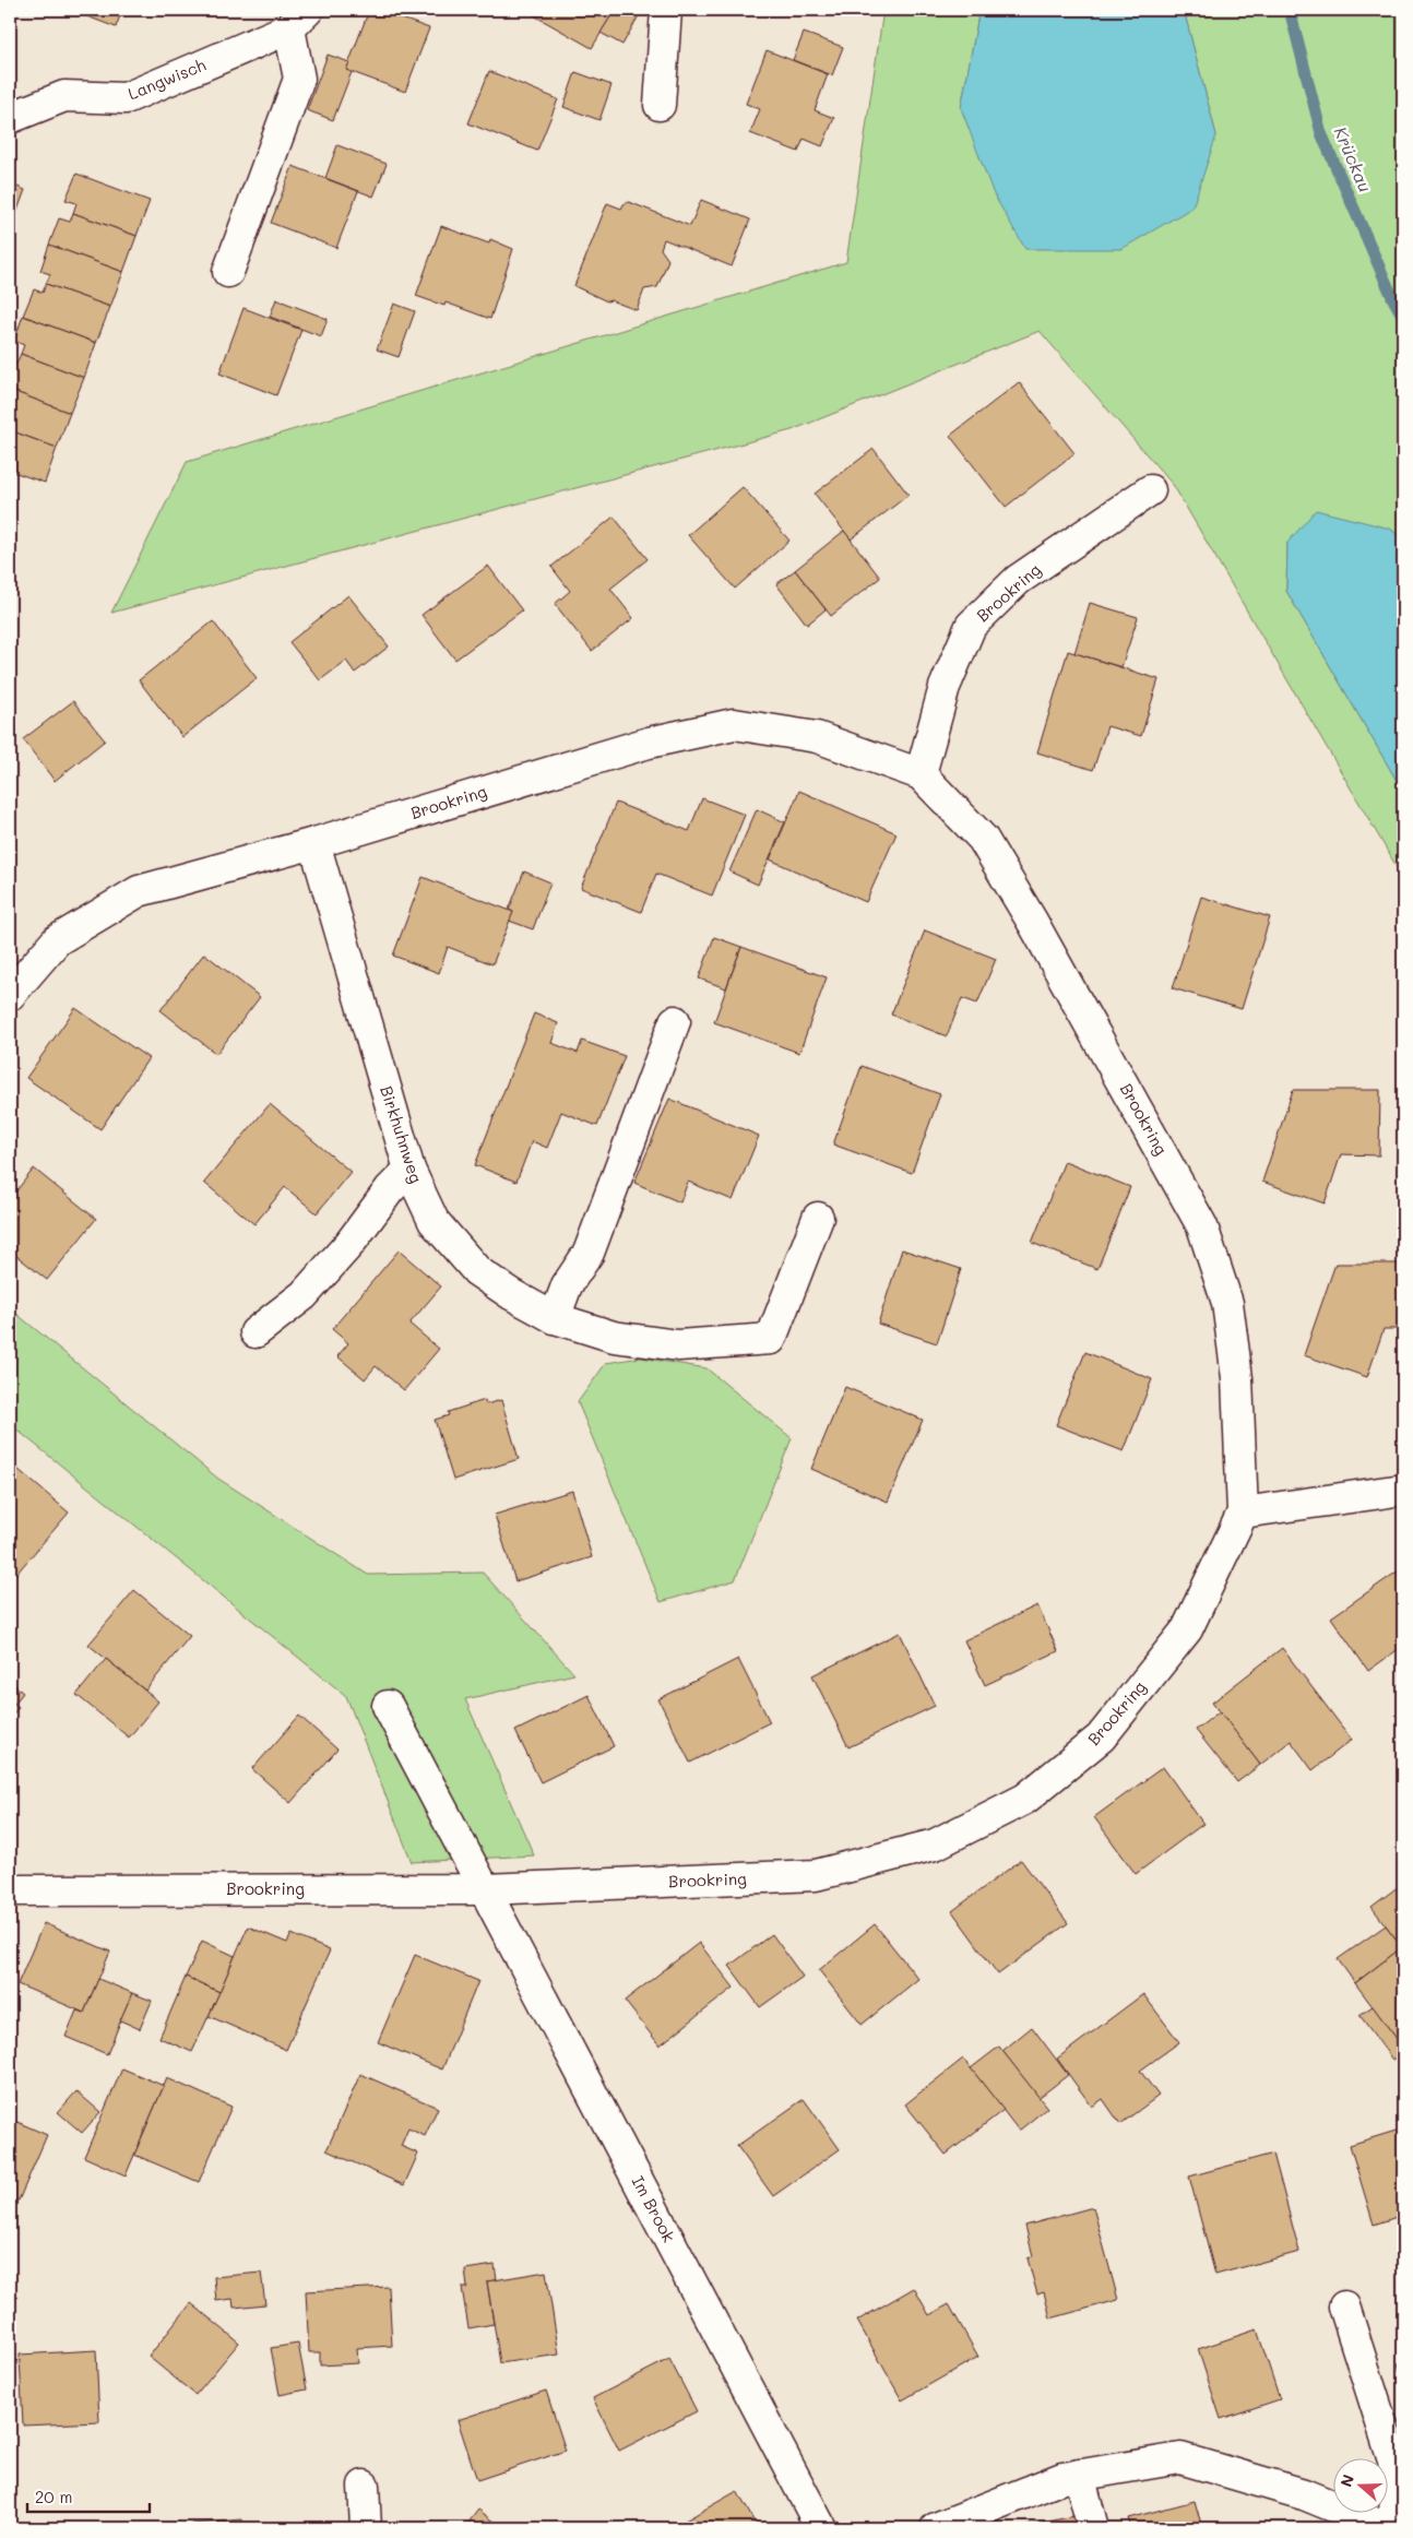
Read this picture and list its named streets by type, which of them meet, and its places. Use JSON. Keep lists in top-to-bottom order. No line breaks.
{"streets":{"street":["Langwisch","Brookring","Birkhuhnweg","Im Brook"]},"crossings":[["Brookring","Birkhuhnweg"],["Brookring","Im Brook"]],"water":["Krückau"],"scale_bar":"20 m","north":"left"}
